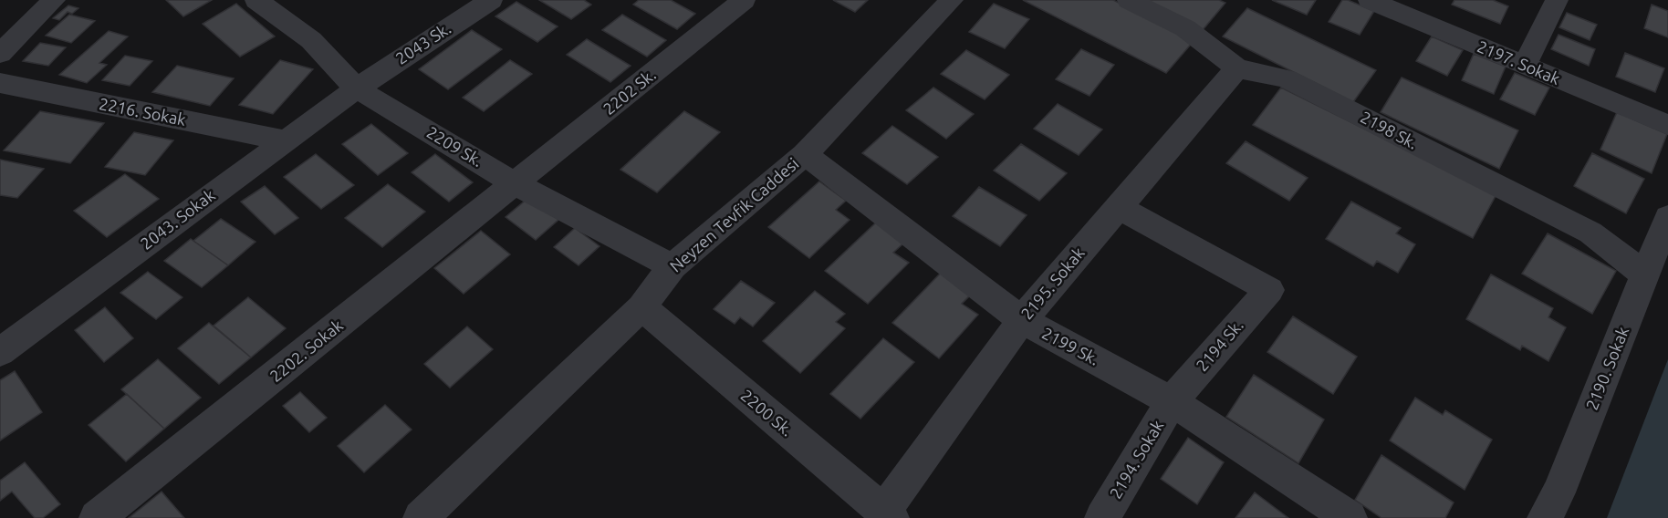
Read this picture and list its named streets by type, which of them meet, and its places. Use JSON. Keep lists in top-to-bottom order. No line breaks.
{"streets":{"street":["2043 Sk.","2197. Sokak","2202 Sk.","2216. Sokak","2198 Sk.","2209 Sk.","Neyzen Tevfik Caddesi","2043. Sokak","2195. Sokak","2194 Sk.","2199 Sk.","2202. Sokak","2190. Sokak","2200 Sk.","2194. Sokak"]},"crossings":[["2043 Sk.","2209 Sk."],["2043 Sk.","2043. Sokak"],["2202 Sk.","2209 Sk."],["2202 Sk.","2202. Sokak"],["2216. Sokak","2043. Sokak"],["2198 Sk.","2195. Sokak"],["2198 Sk.","2190. Sokak"],["2209 Sk.","Neyzen Tevfik Caddesi"],["2209 Sk.","2043. Sokak"],["2209 Sk.","2202. Sokak"],["Neyzen Tevfik Caddesi","2199 Sk."],["Neyzen Tevfik Caddesi","2200 Sk."],["2195. Sokak","2194 Sk."],["2195. Sokak","2199 Sk."],["2195. Sokak","2200 Sk."],["2194 Sk.","2199 Sk."],["2194 Sk.","2194. Sokak"],["2199 Sk.","2194. Sokak"]]}
